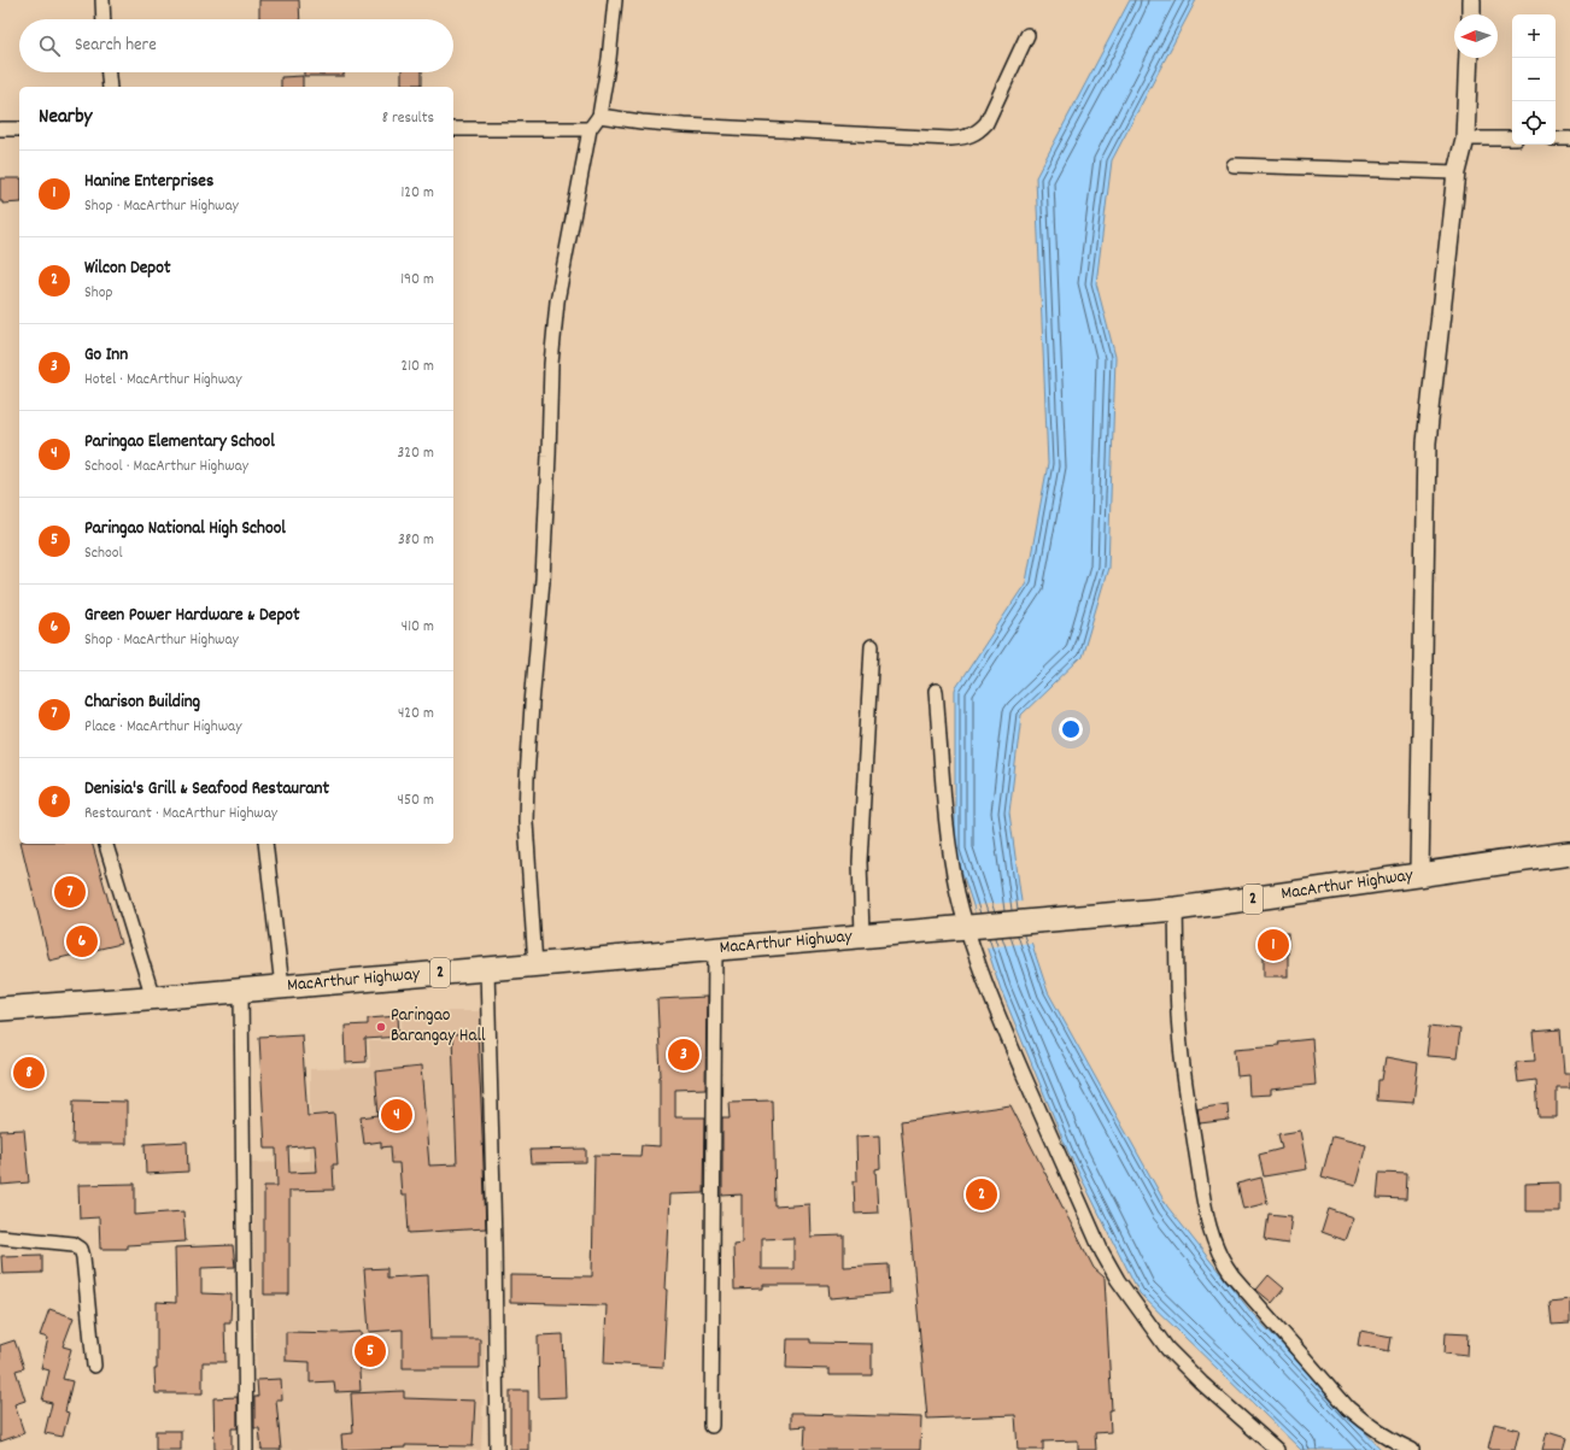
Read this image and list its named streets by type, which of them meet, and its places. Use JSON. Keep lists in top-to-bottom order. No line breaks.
{"streets":{"highway":["MacArthur Highway","2"]},"places":["Paringao Barangay Hall"],"north":"left","page":{"map_buttons":["+","−"],"search":"Search here","heading":["Nearby","8 results"],"list":[{"mark":"1","name":"Hanine Enterprises","note":"Shop · MacArthur Highway","value":"120 m"},{"mark":"2","name":"Wilcon Depot","note":"Shop","value":"190 m"},{"mark":"3","name":"Go Inn","note":"Hotel · MacArthur Highway","value":"210 m"},{"mark":"4","name":"Paringao Elementary School","note":"School · MacArthur Highway","value":"320 m"},{"mark":"5","name":"Paringao National High School","note":"School","value":"380 m"},{"mark":"6","name":"Green Power Hardware & Depot","note":"Shop · MacArthur Highway","value":"410 m"},{"mark":"7","name":"Charison Building","note":"Place · MacArthur Highway","value":"420 m"},{"mark":"8","name":"Denisia's Grill & Seafood Restaurant","note":"Restaurant · MacArthur Highway","value":"450 m"}],"pins":["7","6","1","3","8","4","2","5"]}}
